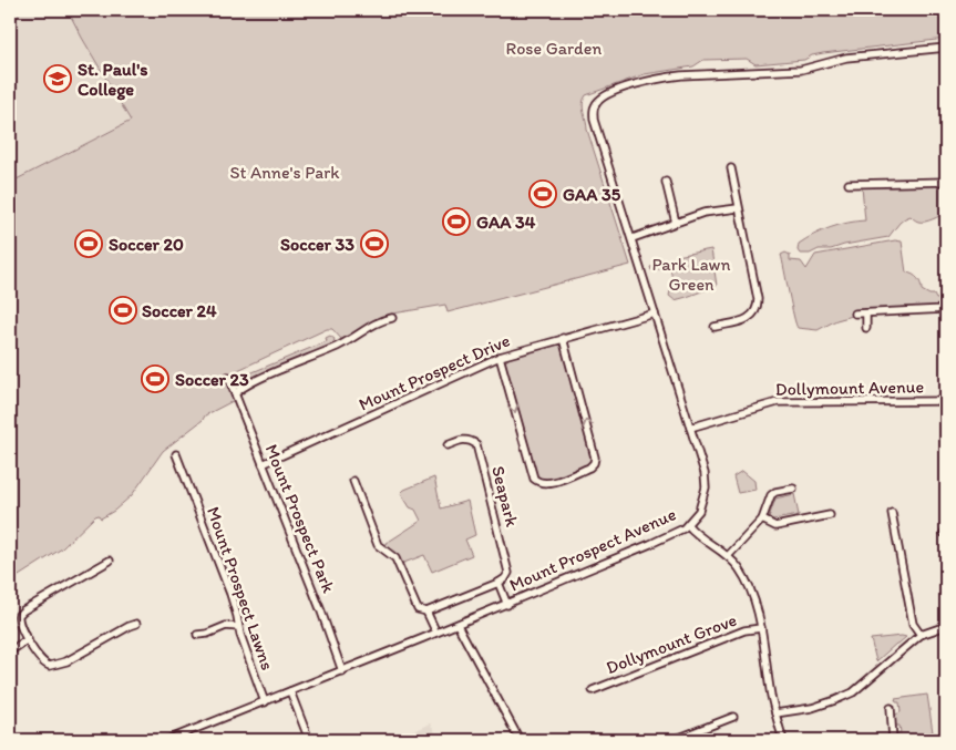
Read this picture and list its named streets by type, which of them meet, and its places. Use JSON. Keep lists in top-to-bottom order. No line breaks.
{"streets":{"street":["Mount Prospect Drive","Dollymount Avenue","Seapark","Mount Prospect Park","Mount Prospect Avenue","Mount Prospect Lawns","Dollymount Grove"]},"crossings":[["Mount Prospect Drive","Mount Prospect Park"],["Mount Prospect Drive","Mount Prospect Avenue"],["Dollymount Avenue","Mount Prospect Avenue"],["Mount Prospect Park","Mount Prospect Avenue"],["Mount Prospect Avenue","Mount Prospect Lawns"]],"parks":["Rose Garden","St Anne's Park","Park Lawn Green"],"places":{"school or university":["St. Paul's College"],"sports":["GAA 35","GAA 34","Soccer 20","Soccer 33","Soccer 24","Soccer 23"]}}
